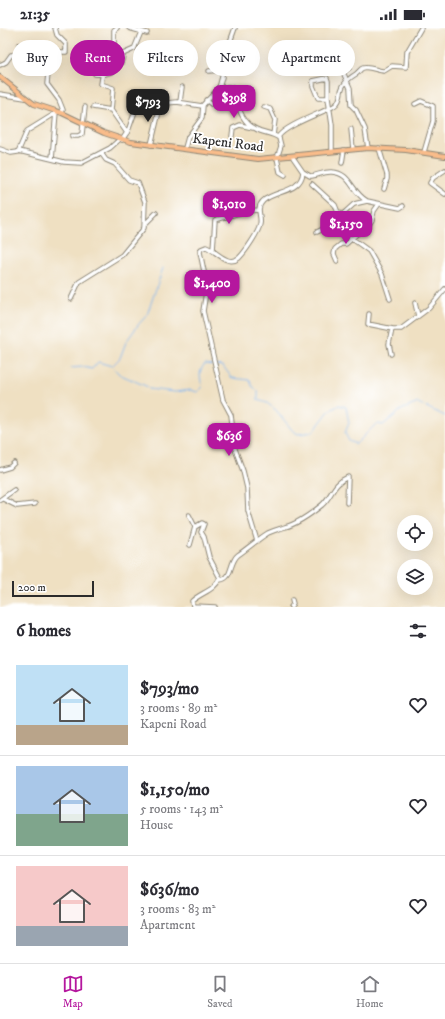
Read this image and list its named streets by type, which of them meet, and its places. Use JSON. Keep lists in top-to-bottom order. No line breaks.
{"streets":{"main road":["Kapeni Road"]},"scale_bar":"200 m","page":{"status":"21:35","chip":["Buy","Rent","Filters","New","Apartment"],"price":["$398","$793","$1,010","$1,150","$1,400","$636"],"scale":"200 m","heading":"6 homes","list":[{"name":"$793/mo","note":"3 rooms · 89 m² · Kapeni Road"},{"name":"$1,150/mo","note":"5 rooms · 143 m² · House"},{"name":"$636/mo","note":"3 rooms · 83 m² · Apartment"}],"tabs":["Map","Saved","Home"]}}
